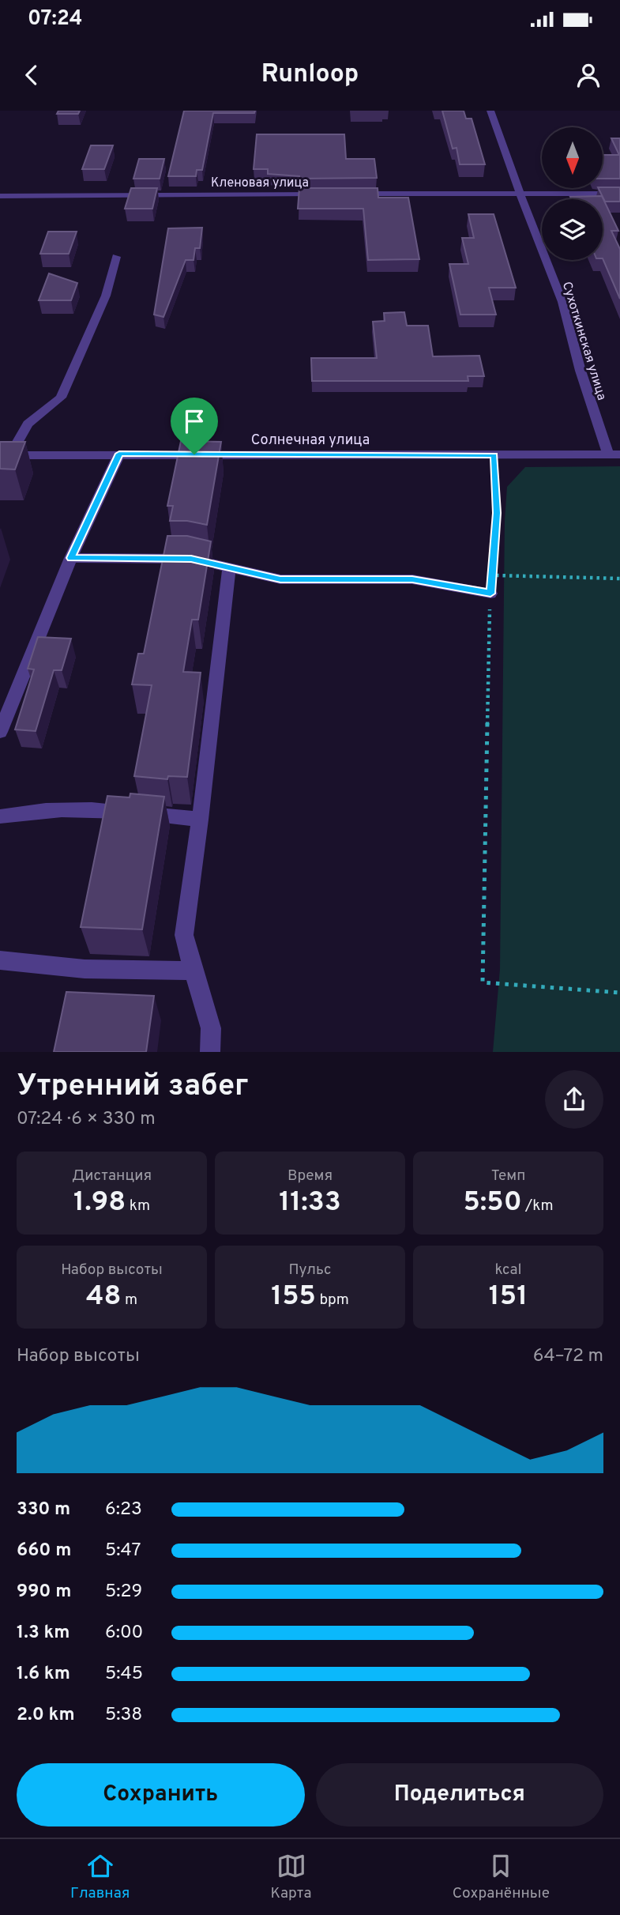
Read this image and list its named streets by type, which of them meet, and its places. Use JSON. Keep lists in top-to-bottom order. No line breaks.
{"streets":{"street":["Кленовая улица","Сухоткинская улица","Солнечная улица"]},"crossings":[["Сухоткинская улица","Солнечная улица"]],"north":"bottom","page":{"status":"07:24","header":"Runloop","heading":["Утренний забег","07:24 · 6 × 330 m"],"stats":[["Дистанция","1.98 km"],["Время","11:33"],["Темп","5:50 /km"],["Набор высоты","48 m"],["Пульс","155 bpm"],["kcal","151"]],"chart":["Набор высоты","64–72 m"],"list":[{"name":"330 m","note":"6:23"},{"name":"660 m","note":"5:47"},{"name":"990 m","note":"5:29"},{"name":"1.3 km","note":"6:00"},{"name":"1.6 km","note":"5:45"},{"name":"2.0 km","note":"5:38"}],"buttons":["Сохранить","Поделиться"],"tabs":["Главная","Карта","Сохранённые"]}}
